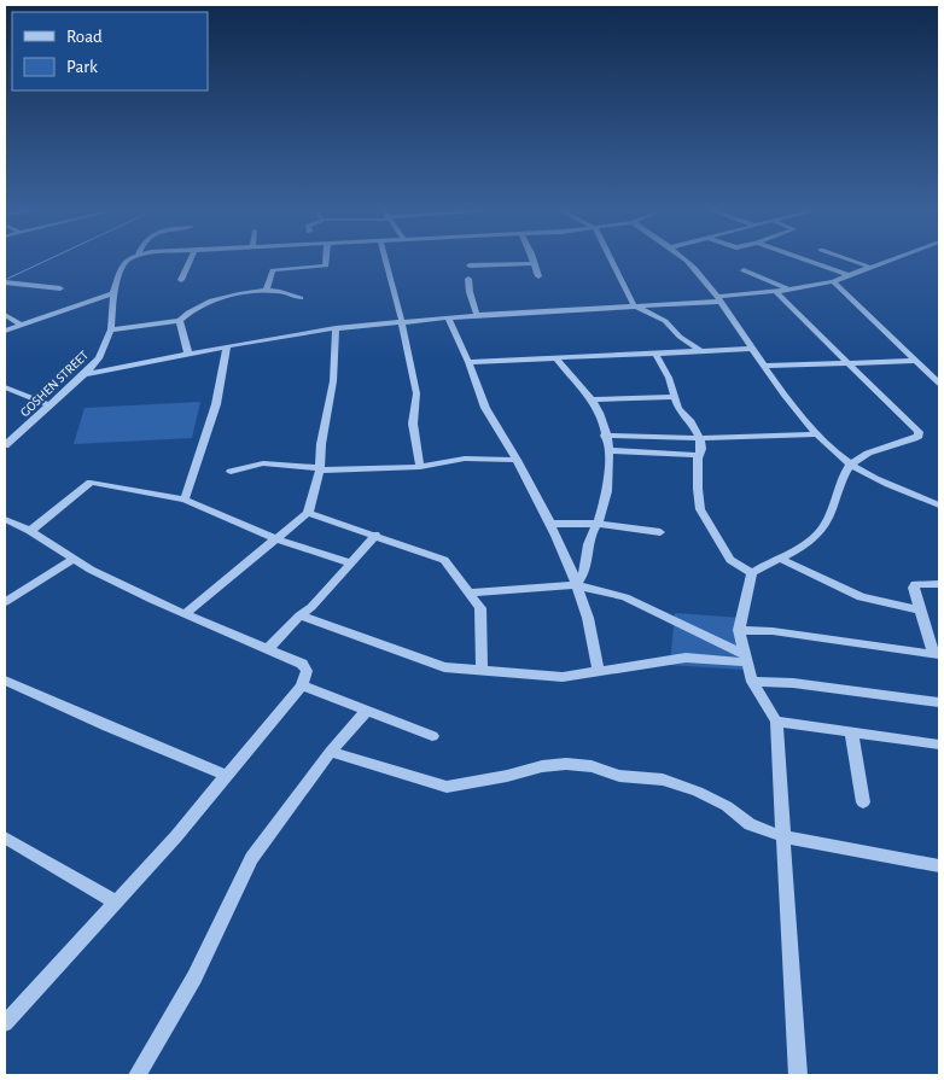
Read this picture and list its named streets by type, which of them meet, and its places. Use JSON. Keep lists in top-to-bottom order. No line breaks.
{"streets":{"street":["GOSHEN STREET"]},"legend":["Road","Park"]}
